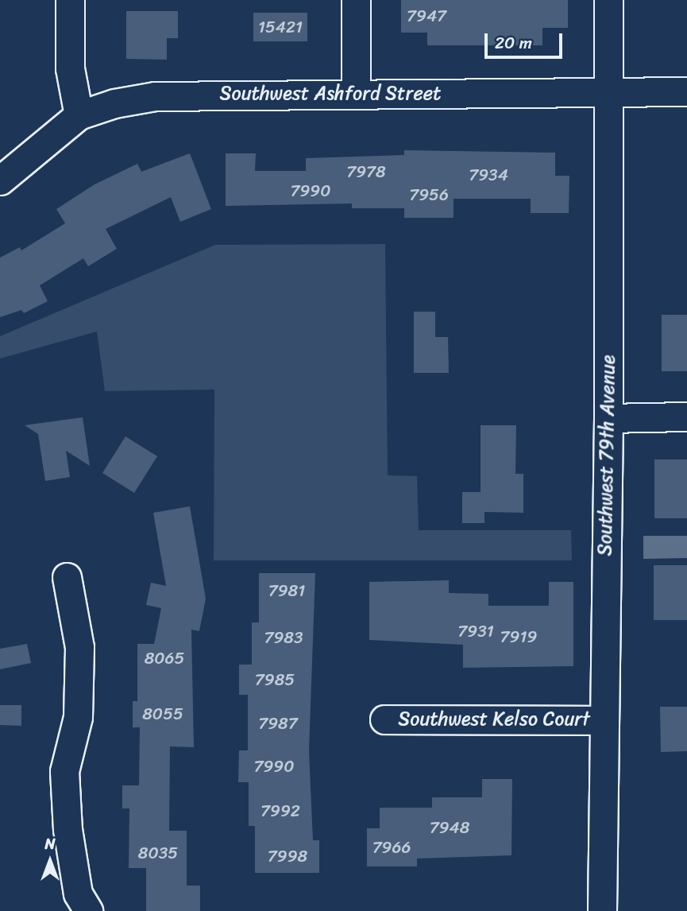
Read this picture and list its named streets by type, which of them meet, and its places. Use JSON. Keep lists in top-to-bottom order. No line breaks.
{"streets":{"street":["Southwest Ashford Street","Southwest 79th Avenue","Southwest Kelso Court"]},"crossings":[["Southwest Ashford Street","Southwest 79th Avenue"],["Southwest 79th Avenue","Southwest Kelso Court"]],"house_numbers":["7947","15421","7978","7934","7990","7956","7981","7931","7919","7983","8065","7985","8055","7987","7990","7992","7948","7966","8035","7998"],"scale_bar":"20 m","north":"top"}
